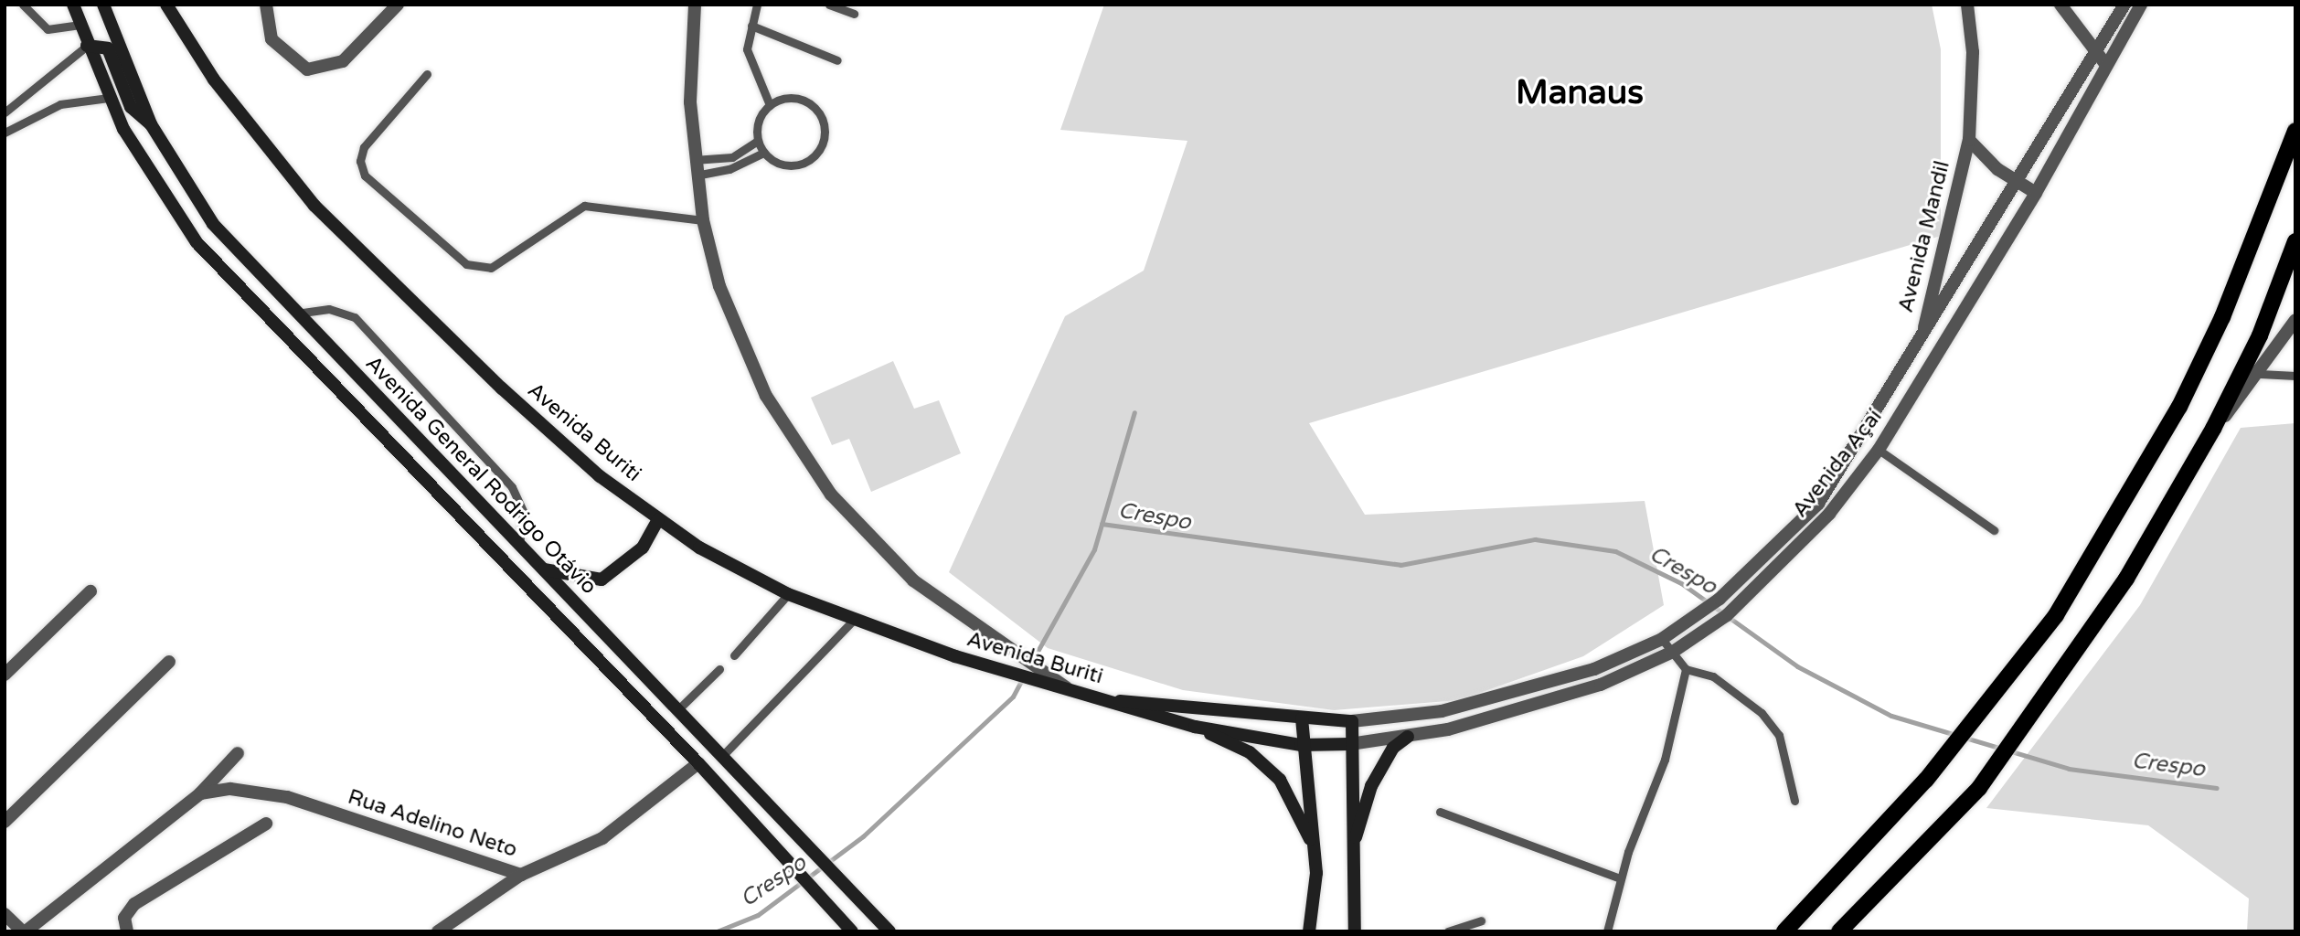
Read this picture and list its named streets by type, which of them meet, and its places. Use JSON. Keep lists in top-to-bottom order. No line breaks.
{"streets":{"main road":["Avenida Buriti","Avenida General Rodrigo Otávio"],"street":["Avenida Mandil","Avenida Açaí","Rua Adelino Neto"]},"crossings":[["Avenida Mandil","Avenida Açaí"],["Avenida Buriti","Avenida Açaí"],["Avenida General Rodrigo Otávio","Rua Adelino Neto"]],"districts":["Manaus"],"water":["Crespo"]}
